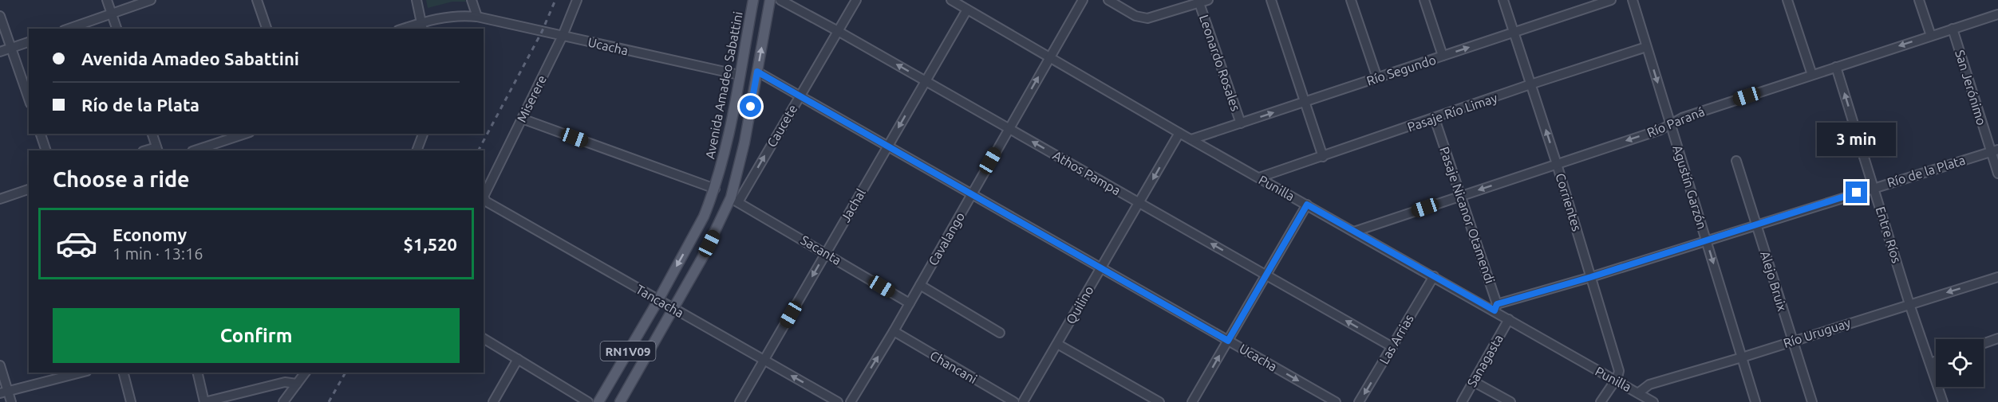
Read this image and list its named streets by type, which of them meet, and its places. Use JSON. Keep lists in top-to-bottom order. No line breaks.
{"streets":{"main road":["Avenida Amadeo Sabattini","RN1V09"],"street":["Ucacha","Leonardo Rosales","Río Segundo","San Jerónimo","Miserere","Pasaje Río Limay","Río Paraná","Caucete","Río de la Plata","Athos Pampa","Agustín Garzón","Punilla","Corrientes","Jachal","Pasaje Nicanor Otamendi","Entre Ríos","Cavalango","Sacanta","Alejo Bruix","Tancacha","Quilino","Río Uruguay","Las Arrias","Sanagasta","Chancani"]},"crossings":[["Ucacha","Avenida Amadeo Sabattini"],["Ucacha","Miserere"],["Ucacha","Caucete"],["Ucacha","Jachal"],["Ucacha","Cavalango"],["Ucacha","Quilino"],["Ucacha","RN1V09"],["Leonardo Rosales","Río Segundo"],["Río Segundo","Punilla"],["Río Segundo","Corrientes"],["Avenida Amadeo Sabattini","Tancacha"],["San Jerónimo","Río Paraná"],["San Jerónimo","Río de la Plata"],["Miserere","Tancacha"],["Pasaje Río Limay","Agustín Garzón"],["Pasaje Río Limay","Punilla"],["Pasaje Río Limay","Corrientes"],["Pasaje Río Limay","Pasaje Nicanor Otamendi"],["Río Paraná","Agustín Garzón"],["Río Paraná","Punilla"],["Río Paraná","Corrientes"],["Río Paraná","Pasaje Nicanor Otamendi"],["Río Paraná","Entre Ríos"],["Caucete","Athos Pampa"],["Caucete","Sacanta"],["Caucete","RN1V09"],["Río de la Plata","Agustín Garzón"],["Río de la Plata","Punilla"],["Río de la Plata","Corrientes"],["Río de la Plata","Pasaje Nicanor Otamendi"],["Río de la Plata","Entre Ríos"],["Río de la Plata","Alejo Bruix"],["Athos Pampa","Jachal"],["Athos Pampa","Cavalango"],["Athos Pampa","Quilino"],["Athos Pampa","Las Arrias"],["Agustín Garzón","Río Uruguay"],["Punilla","Corrientes"],["Punilla","Jachal"],["Punilla","Pasaje Nicanor Otamendi"],["Punilla","Cavalango"],["Punilla","Quilino"],["Punilla","Río Uruguay"],["Punilla","Las Arrias"],["Punilla","Sanagasta"],["Jachal","Sacanta"],["Jachal","Tancacha"],["Entre Ríos","Río Uruguay"],["Cavalango","Sacanta"],["Cavalango","Chancani"],["Sacanta","RN1V09"],["Alejo Bruix","Río Uruguay"],["Tancacha","RN1V09"]],"one_way":["Río Paraná","Caucete","Athos Pampa","Agustín Garzón","Jachal","Entre Ríos","Cavalango","Las Arrias"],"page":{"banner":["Avenida Amadeo Sabattini","Río de la Plata"],"bubble":"3 min","heading":"Choose a ride","list":[{"name":"Economy","note":"1 min · 13:16","value":"$1,520"}],"buttons":"Confirm"}}
